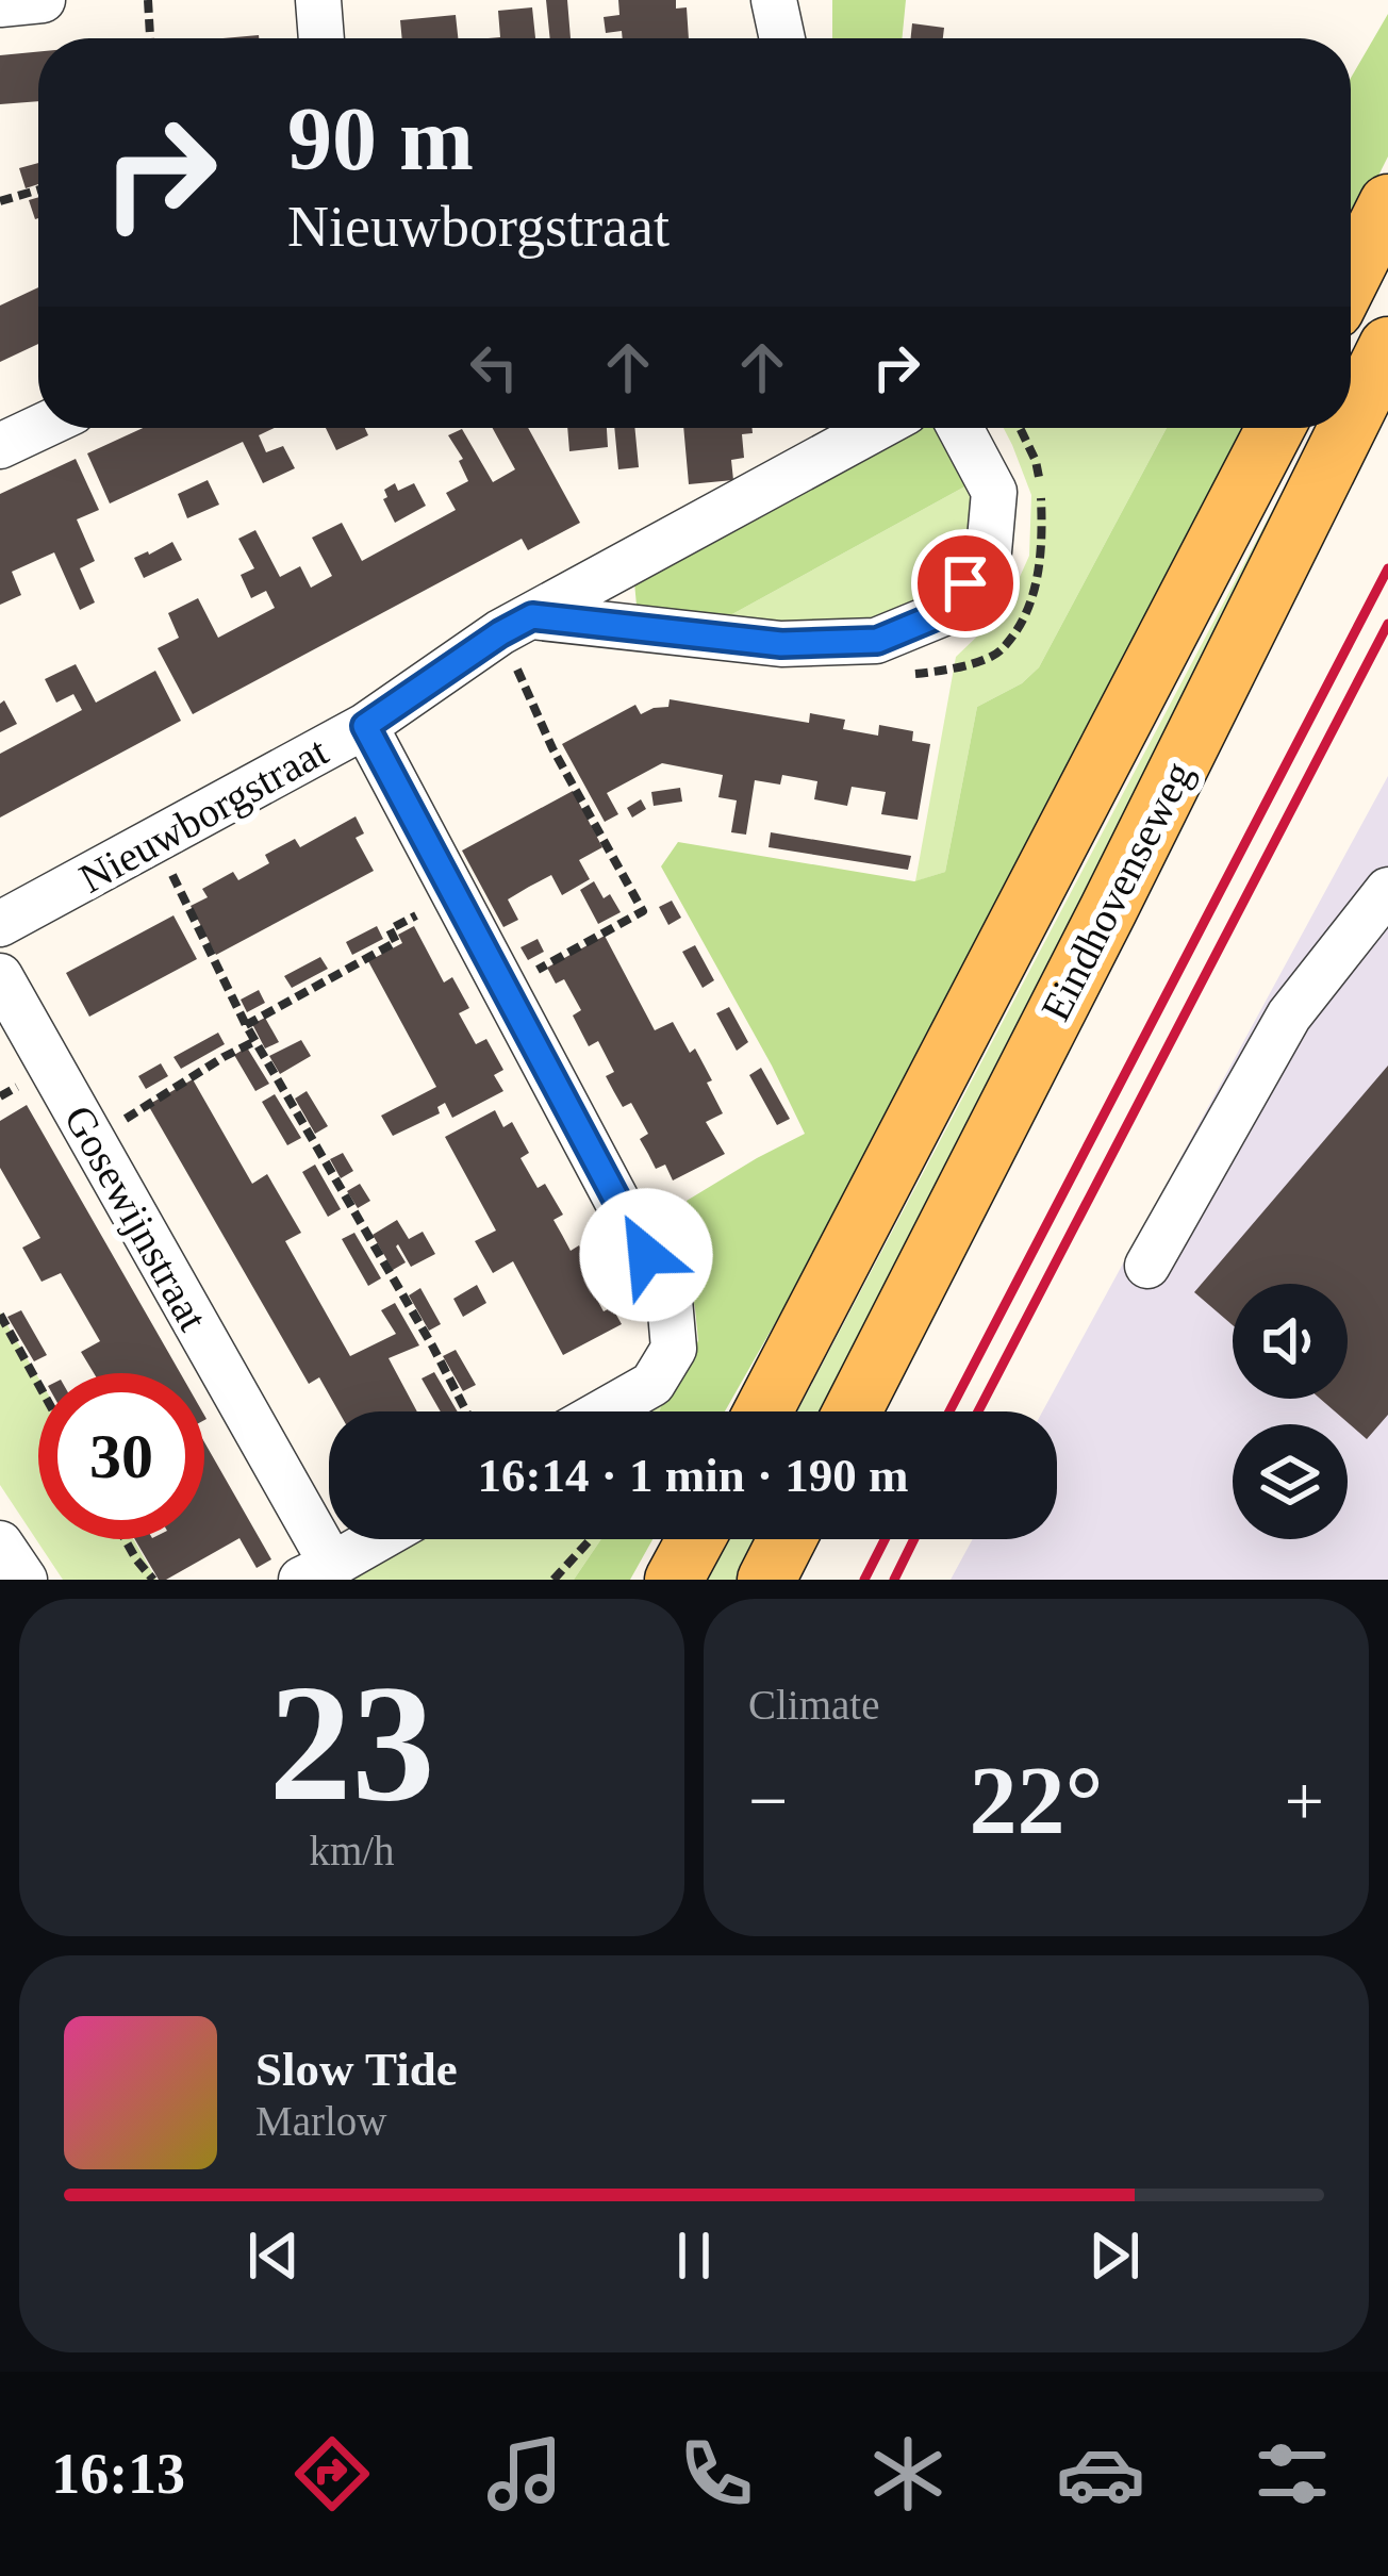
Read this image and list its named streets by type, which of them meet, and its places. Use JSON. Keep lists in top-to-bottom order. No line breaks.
{"streets":{"main road":["Eindhovenseweg"],"street":["Nieuwborgstraat","Gosewijnstraat"]},"page":{"turn":["90 m","Nieuwborgstraat"],"limit":"30","trip":"16:14 · 1 min · 190 m","tile":[["23","km/h"],"Climate"],"heat":["−","22°","+"],"song":["Slow Tide","Marlow"],"tabs":"16:13"}}
